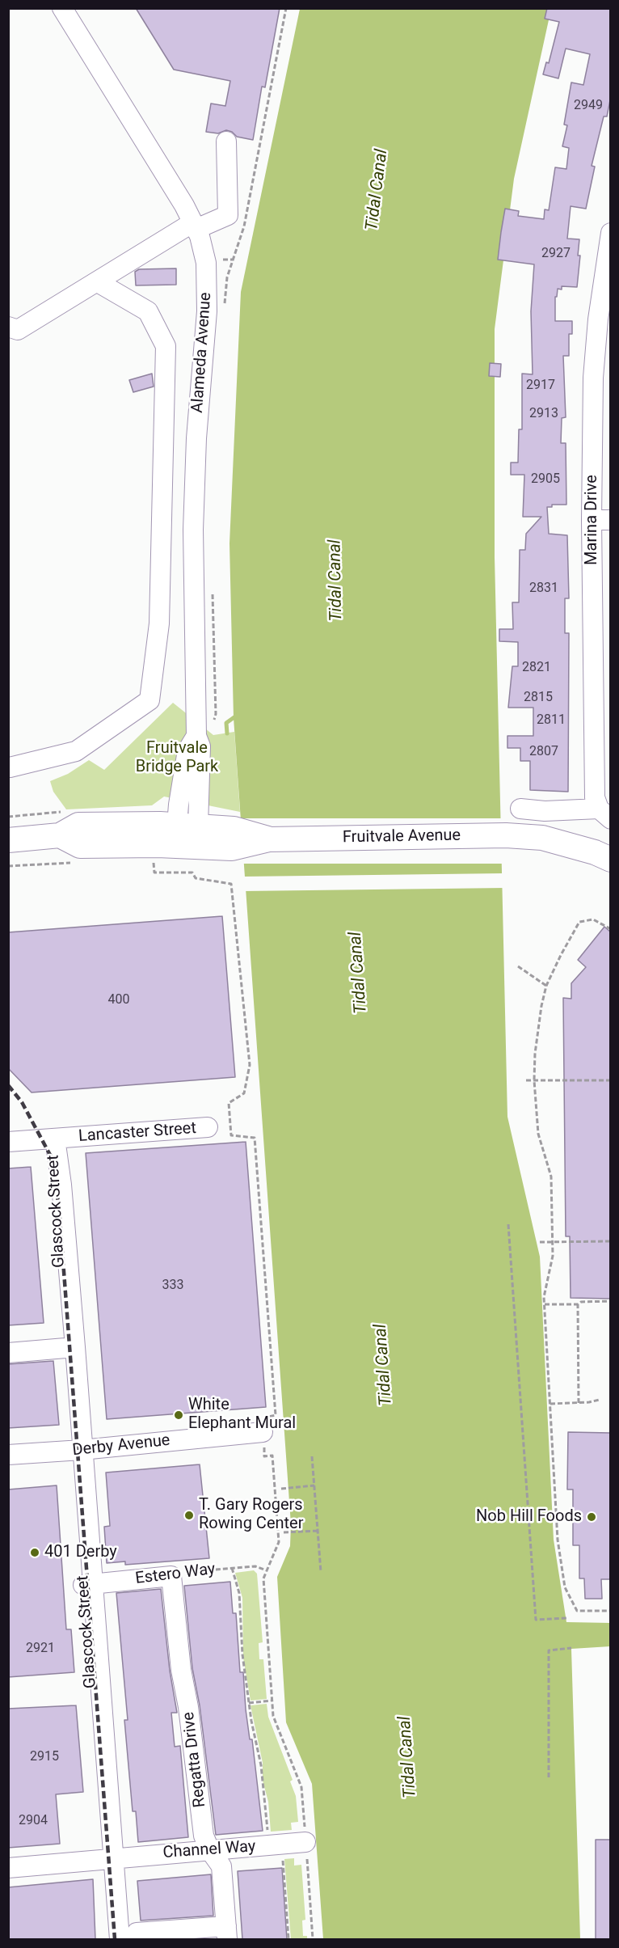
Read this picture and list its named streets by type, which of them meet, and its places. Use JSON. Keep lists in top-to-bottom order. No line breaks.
{"streets":{"main road":["Fruitvale Avenue"],"street":["Alameda Avenue","Marina Drive","Lancaster Street","Glascock Street","Derby Avenue","Estero Way","Regatta Drive","Channel Way"]},"crossings":[["Alameda Avenue","Fruitvale Avenue"],["Lancaster Street","Glascock Street"],["Glascock Street","Derby Avenue"],["Glascock Street","Estero Way"],["Glascock Street","Channel Way"],["Estero Way","Regatta Drive"],["Regatta Drive","Channel Way"]],"water":["Tidal Canal"],"parks":["Fruitvale Bridge Park"],"places":["White Elephant Mural","T. Gary Rogers Rowing Center","Nob Hill Foods","401 Derby"],"house_numbers":["2949","2927","2917","2913","2905","2831","2821","2815","2811","2807","400","333","2921","2915","2904"]}
